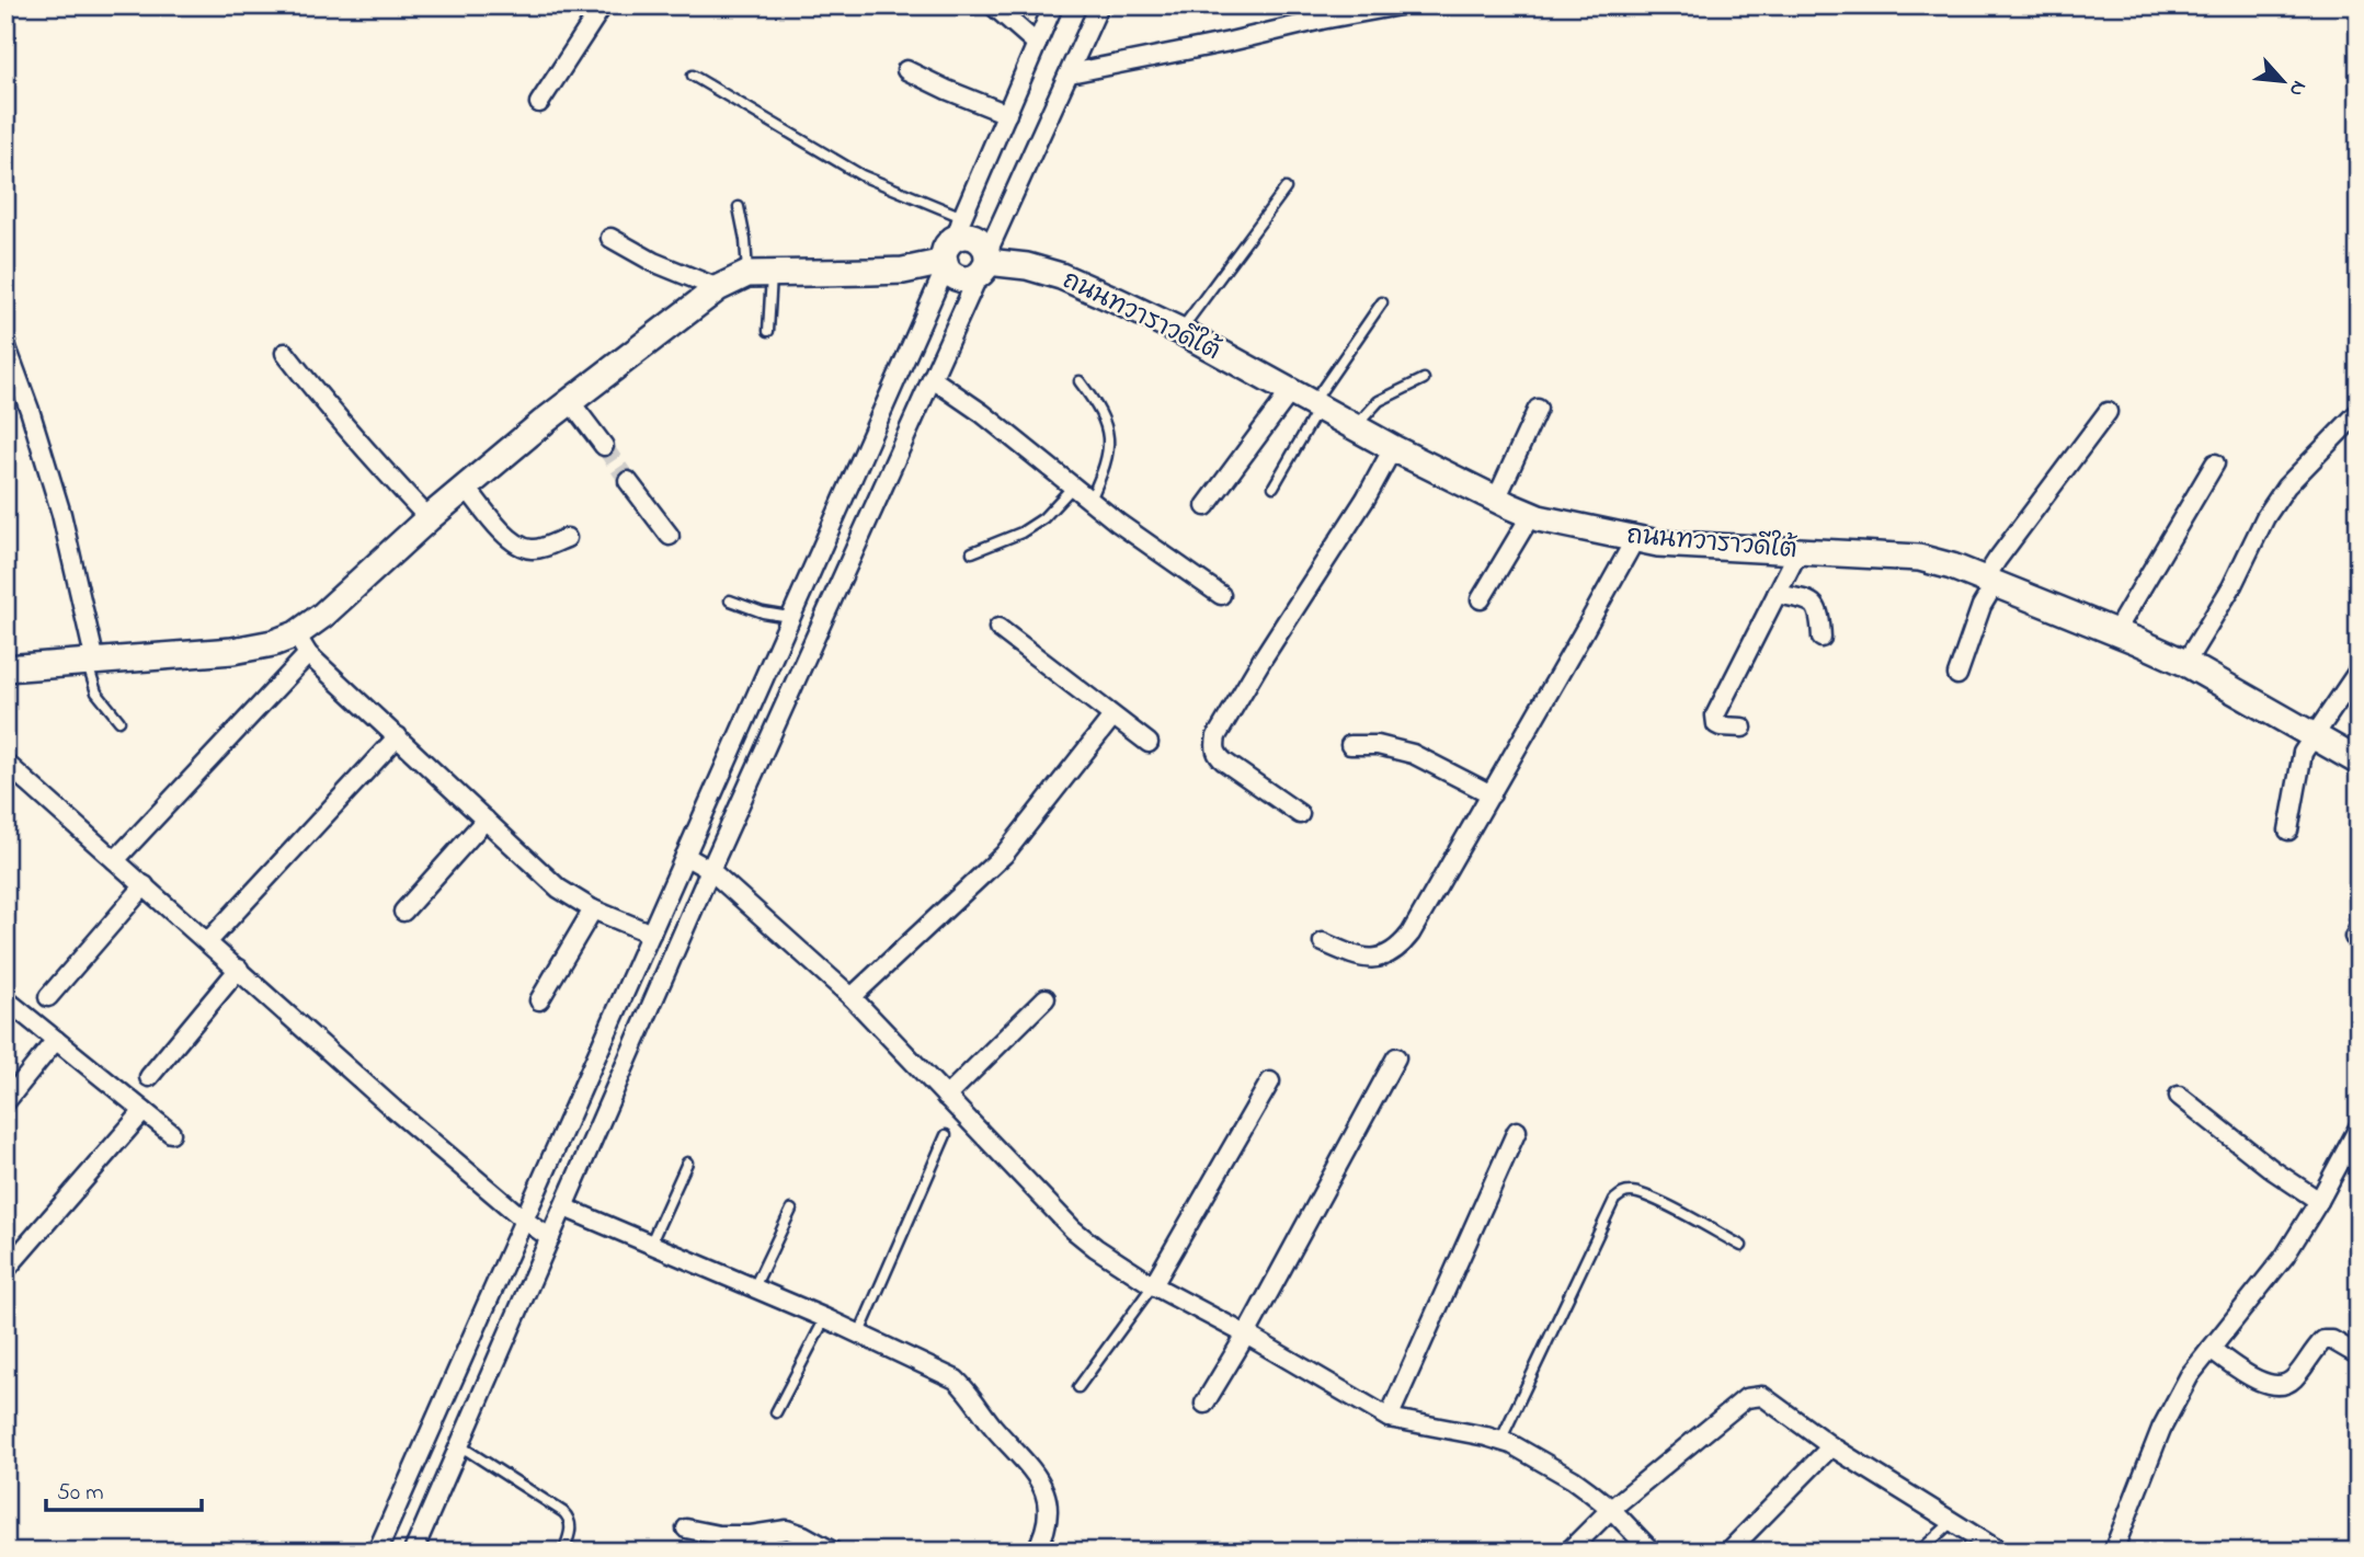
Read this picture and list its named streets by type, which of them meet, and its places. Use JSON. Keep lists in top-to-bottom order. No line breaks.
{"streets":{"street":["ถนนทวาราวดีใต้"]},"scale_bar":"50 m","north":"bottom right"}
